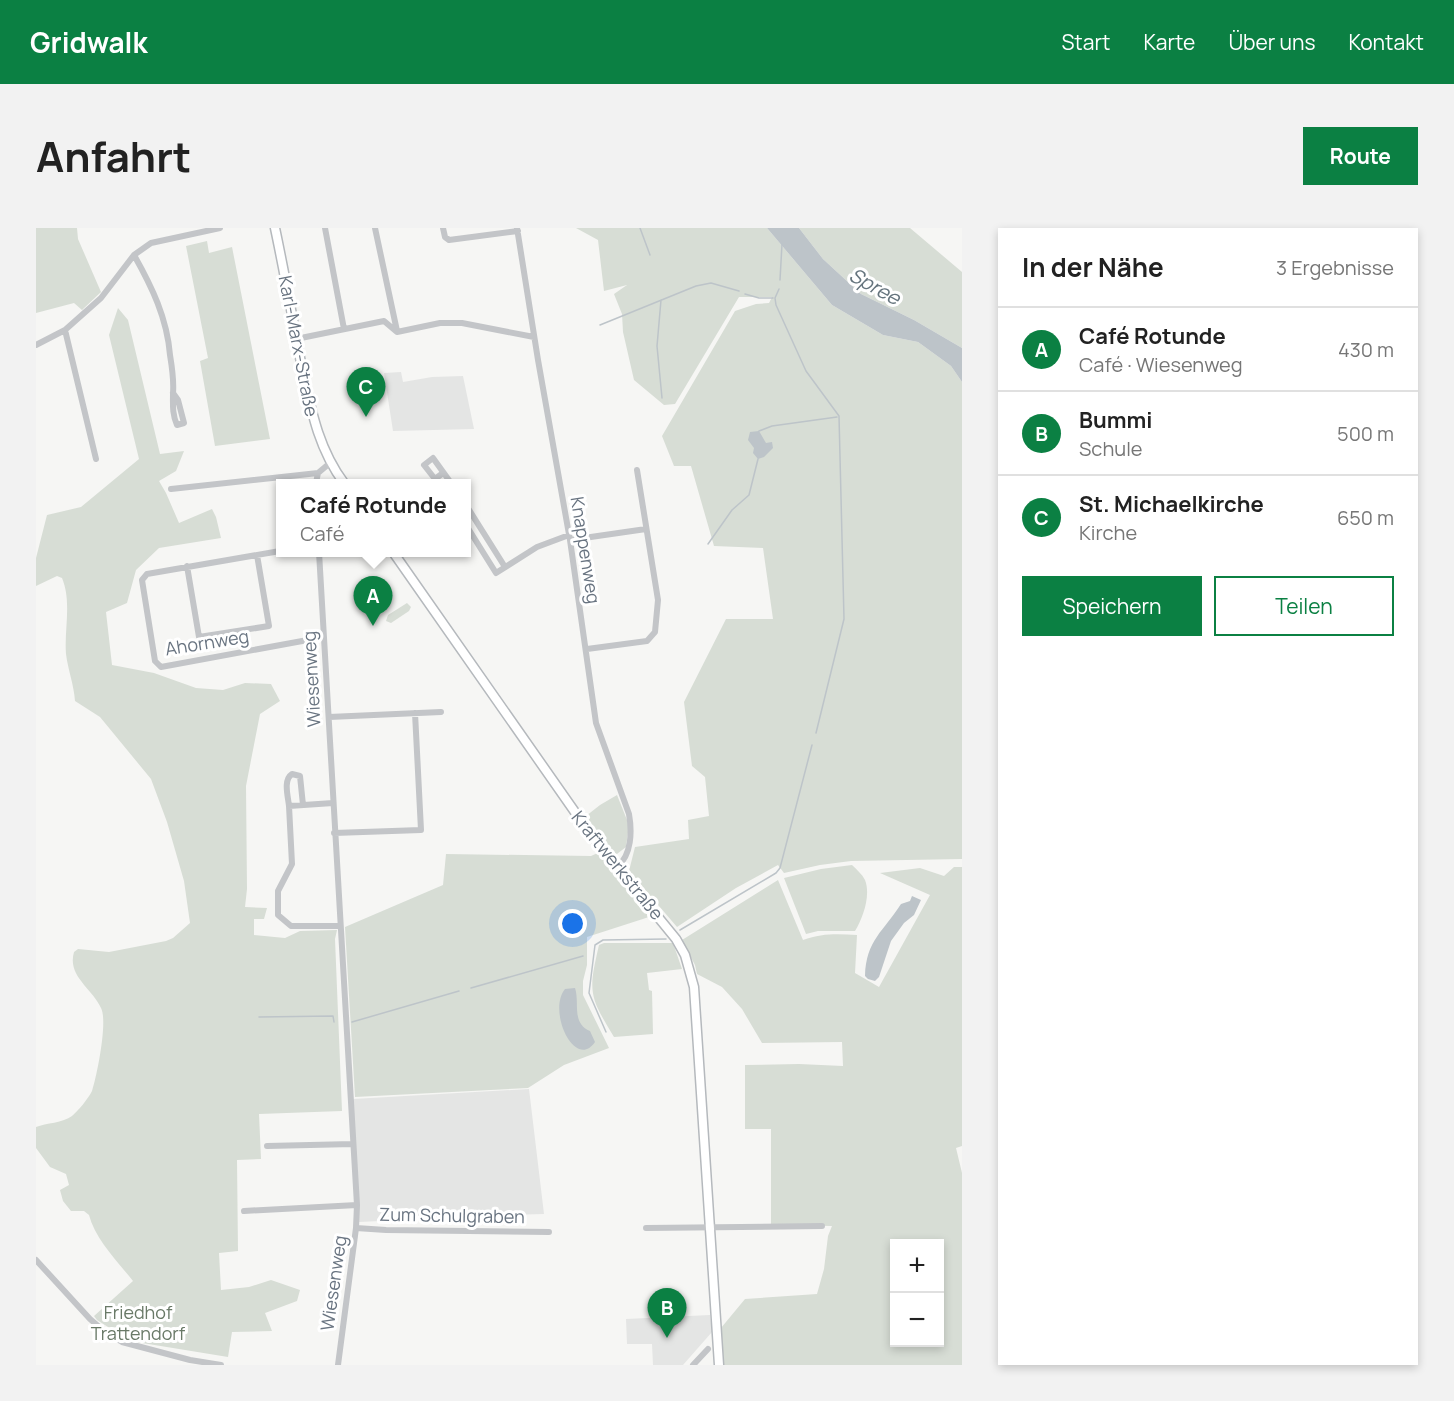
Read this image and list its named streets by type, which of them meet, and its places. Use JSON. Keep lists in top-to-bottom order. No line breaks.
{"streets":{"main road":["Karl-Marx-Straße","Kraftwerkstraße"],"street":["Knappenweg","Ahornweg","Wiesenweg","Zum Schulgraben"]},"crossings":[["Knappenweg","Kraftwerkstraße"],["Ahornweg","Wiesenweg"],["Wiesenweg","Zum Schulgraben"]],"water":["Spree"],"parks":["Friedhof Trattendorf"],"page":{"header":"Gridwalk","nav":["Start","Karte","Über uns","Kontakt"],"title":"Anfahrt","buttons":["Route",["Speichern","Teilen"]],"heading":["In der Nähe","3 Ergebnisse"],"list":[{"mark":"A","name":"Café Rotunde","note":"Café · Wiesenweg","value":"430 m"},{"mark":"B","name":"Bummi","note":"Schule","value":"500 m"},{"mark":"C","name":"St. Michaelkirche","note":"Kirche","value":"650 m"}],"pins":["C","A","B"],"popup":["Café Rotunde","Café"],"map_buttons":["+","−"]}}
